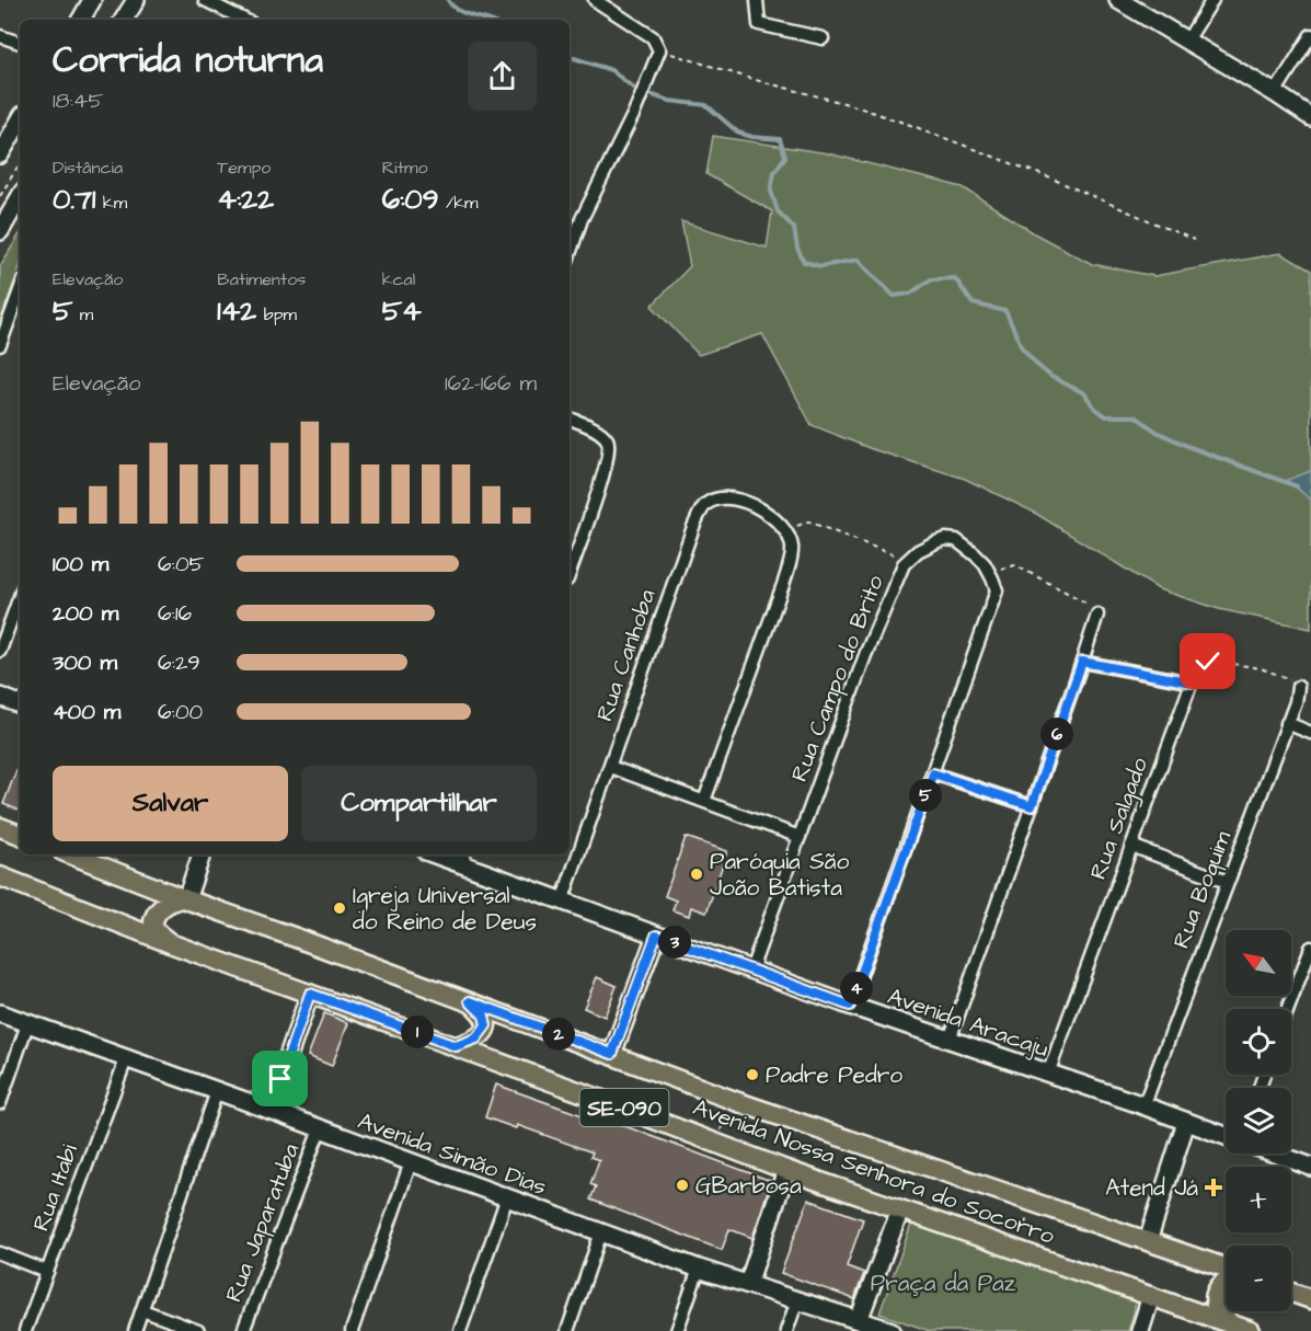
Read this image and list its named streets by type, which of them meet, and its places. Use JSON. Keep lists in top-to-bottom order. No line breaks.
{"streets":{"main road":["SE-090","Avenida Nossa Senhora do Socorro"],"street":["Rua Canhoba","Rua Campo do Brito","Rua Salgado","Rua Boquim","Avenida Aracaju","Avenida Simão Dias","Rua Itabi","Rua Japaratuba"]},"crossings":[["Rua Canhoba","Avenida Aracaju"],["Rua Campo do Brito","Avenida Aracaju"],["Rua Salgado","Avenida Aracaju"],["Rua Boquim","Avenida Aracaju"],["Avenida Simão Dias","Rua Itabi"],["Avenida Simão Dias","Rua Japaratuba"]],"parks":["Praça da Paz"],"places":{"other":["Paróquia São João Batista","Igreja Universal do Reino de Deus","Padre Pedro","GBarbosa"],"health":["Atend Já"]},"north":"top left","page":{"heading":["Corrida noturna","18:45"],"stats":[["Distância","0.71 km"],["Tempo","4:22"],["Ritmo","6:09 /km"],["Elevação","5 m"],["Batimentos","142 bpm"],["kcal","54"]],"chart":["Elevação","162–166 m"],"list":[{"name":"100 m","note":"6:05"},{"name":"200 m","note":"6:16"},{"name":"300 m","note":"6:29"},{"name":"400 m","note":"6:00"}],"pins":["6","5","3","4","1","2"],"buttons":["Salvar","Compartilhar"],"map_buttons":["+","−"]}}
